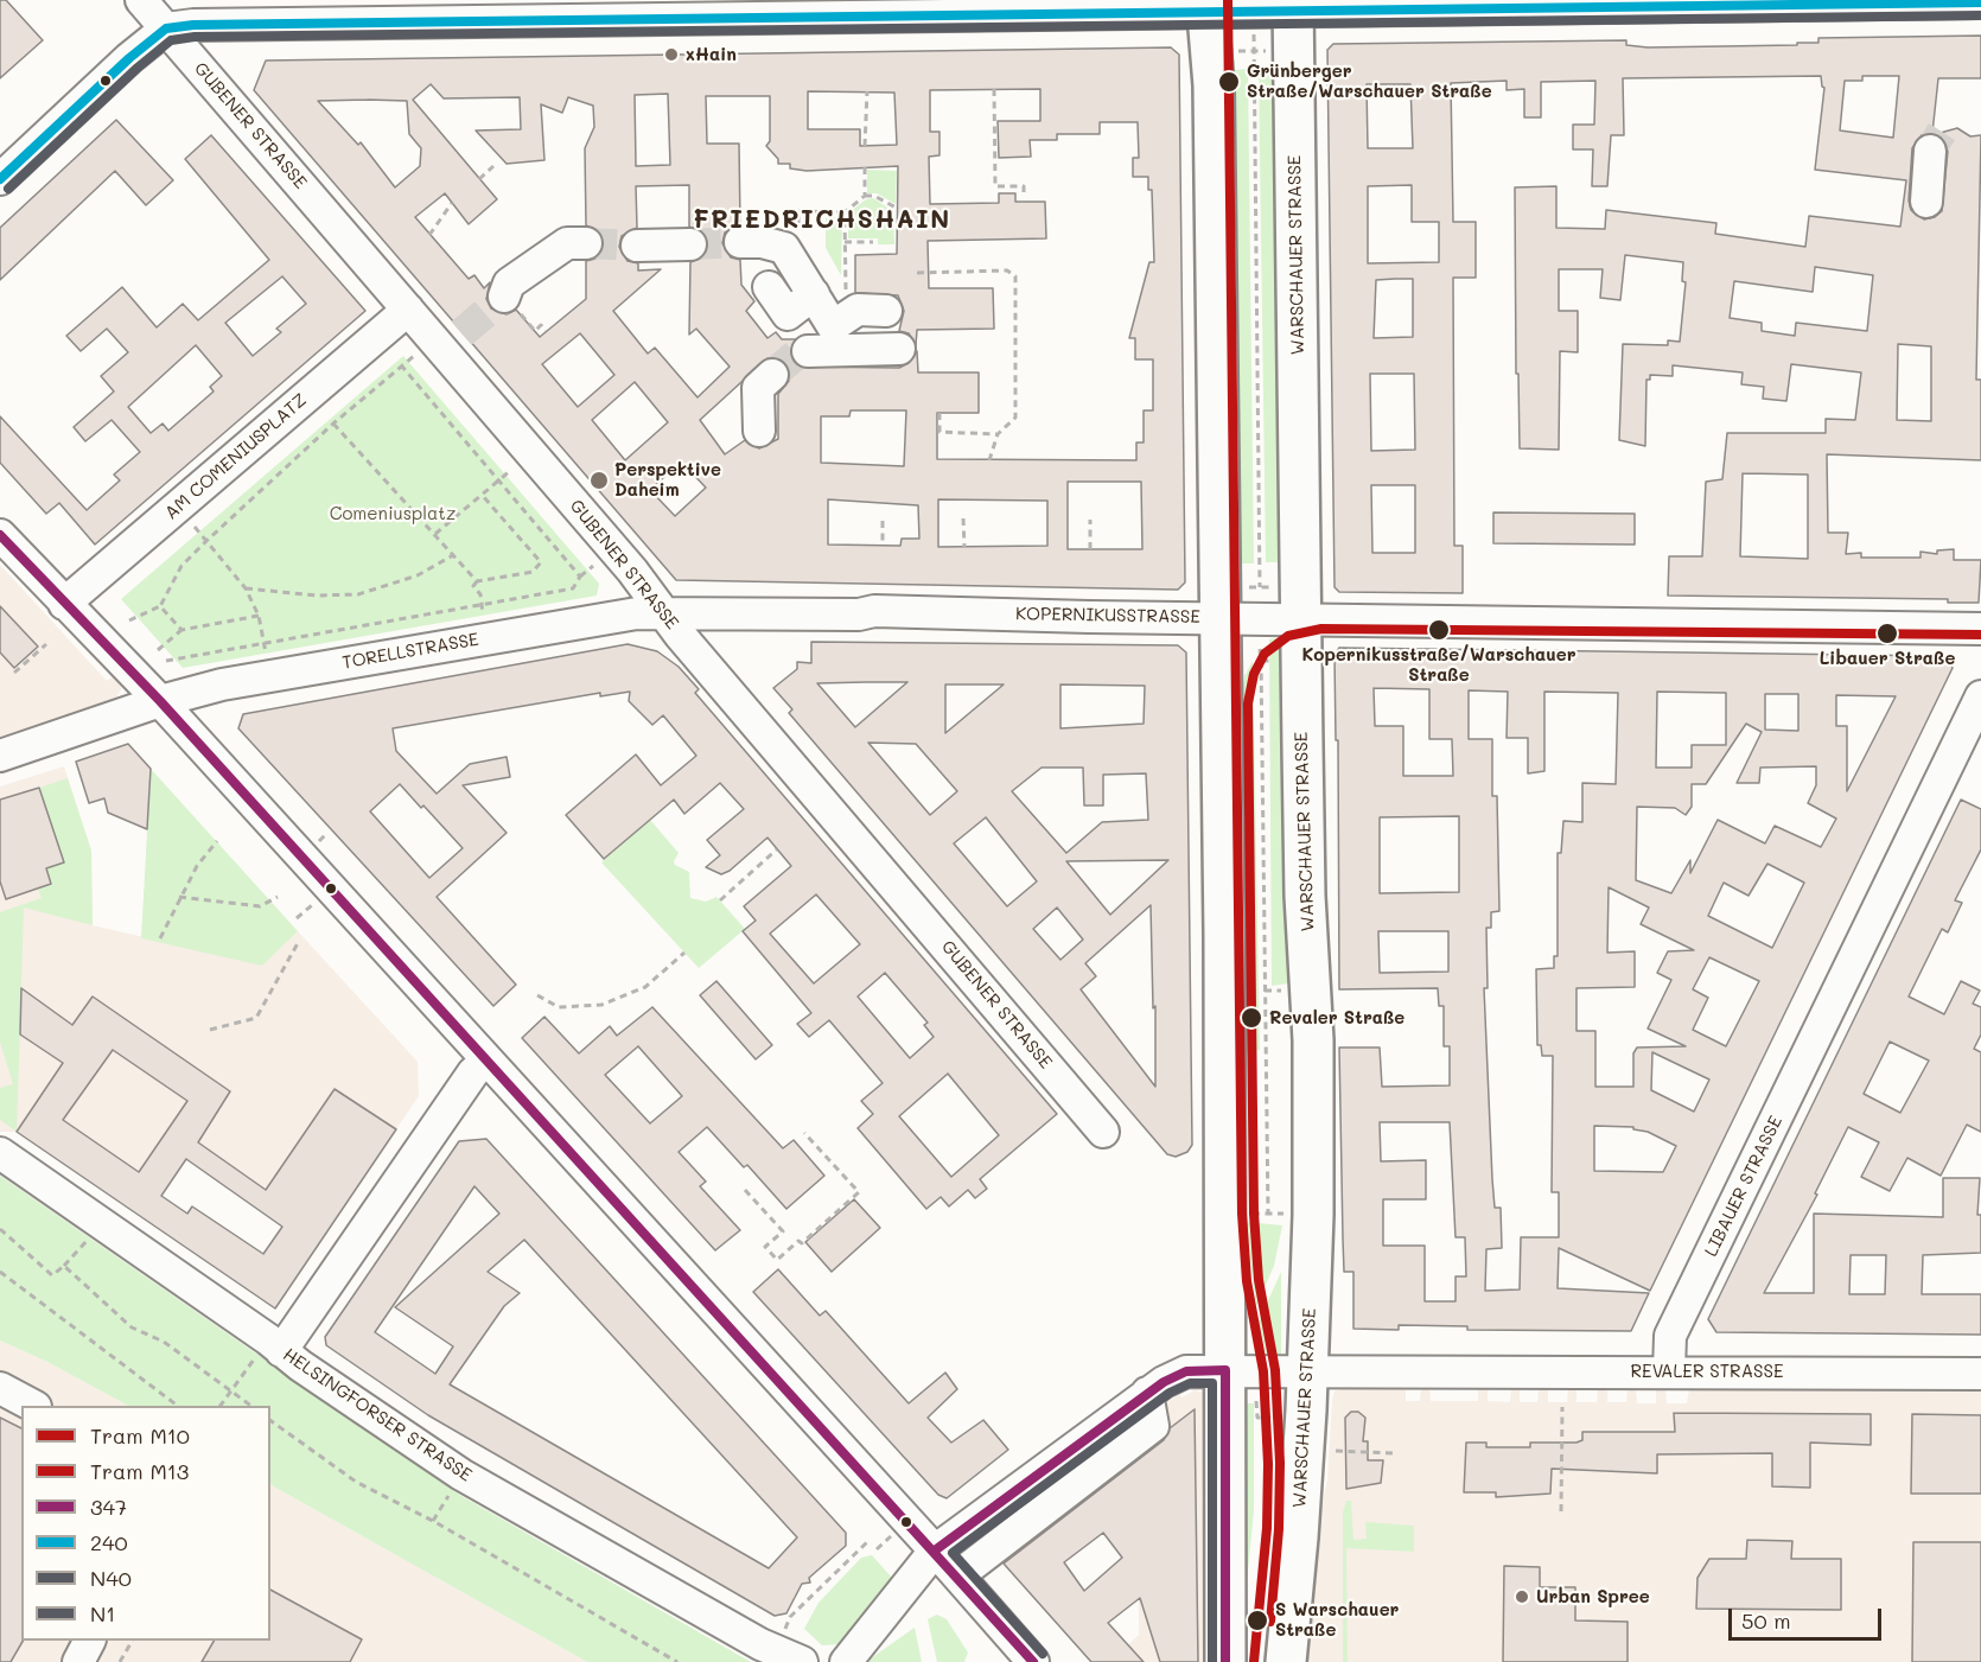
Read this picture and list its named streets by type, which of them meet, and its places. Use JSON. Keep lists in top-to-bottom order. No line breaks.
{"streets":{"main road":["WARSCHAUER STRASSE"],"street":["GUBENER STRASSE","AM COMENIUSPLATZ","KOPERNIKUSSTRASSE","TORELLSTRASSE","LIBAUER STRASSE","REVALER STRASSE","HELSINGFORSER STRASSE"]},"crossings":[["GUBENER STRASSE","AM COMENIUSPLATZ"],["GUBENER STRASSE","KOPERNIKUSSTRASSE"],["GUBENER STRASSE","TORELLSTRASSE"],["WARSCHAUER STRASSE","KOPERNIKUSSTRASSE"],["WARSCHAUER STRASSE","REVALER STRASSE"],["KOPERNIKUSSTRASSE","TORELLSTRASSE"],["LIBAUER STRASSE","REVALER STRASSE"]],"districts":["FRIEDRICHSHAIN"],"parks":["Comeniusplatz"],"places":["xHain","Grünberger Straße/Warschauer Straße","Perspektive Daheim","Kopernikusstraße/Warschauer Straße","Libauer Straße","Revaler Straße","Urban Spree","S Warschauer Straße"],"lines":["tram line M10","transit line 240","transit line N40","transit line 347","tram line M13","transit line N1"],"legend":["Tram M10","Tram M13","347","240","N40","N1"],"scale_bar":"50 m"}
